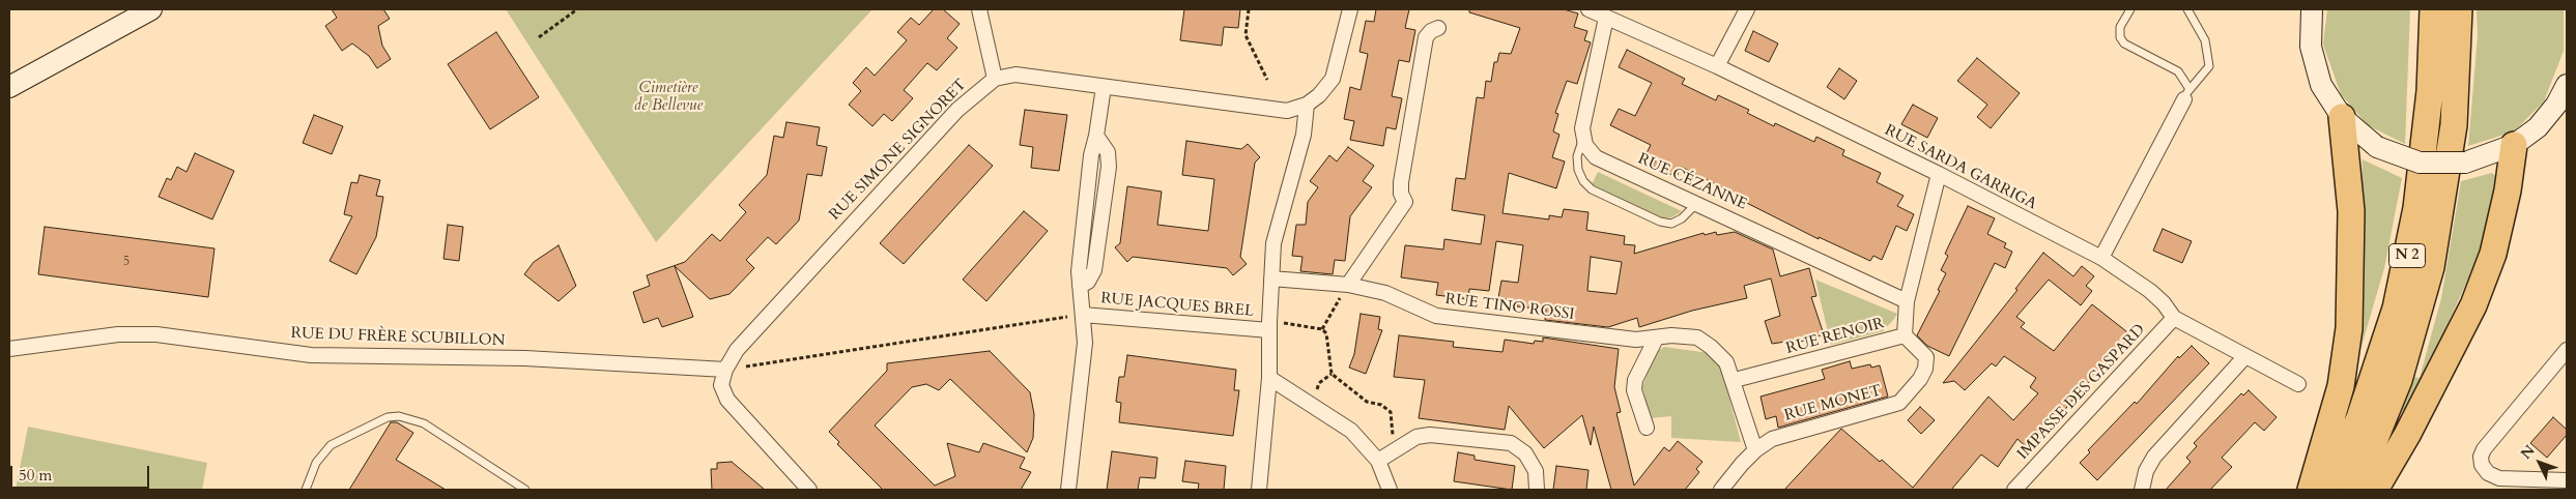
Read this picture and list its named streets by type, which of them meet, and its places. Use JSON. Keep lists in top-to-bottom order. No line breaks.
{"streets":{"highway":["N 2"],"street":["RUE SIMONE SIGNORET","RUE SARDA GARRIGA","RUE CÉZANNE","RUE JACQUES BREL","RUE TINO ROSSI","RUE RENOIR","RUE DU FRÈRE SCUBILLON","IMPASSE DES GASPARD","RUE MONET"]},"crossings":[["RUE SIMONE SIGNORET","RUE DU FRÈRE SCUBILLON"],["RUE SARDA GARRIGA","RUE RENOIR"],["RUE SARDA GARRIGA","IMPASSE DES GASPARD"],["RUE CÉZANNE","RUE RENOIR"],["RUE TINO ROSSI","RUE RENOIR"],["RUE TINO ROSSI","RUE MONET"],["RUE RENOIR","RUE MONET"]],"parks":["Cimetière de Bellevue"],"house_numbers":["5"],"scale_bar":"50 m","north":"top left"}
